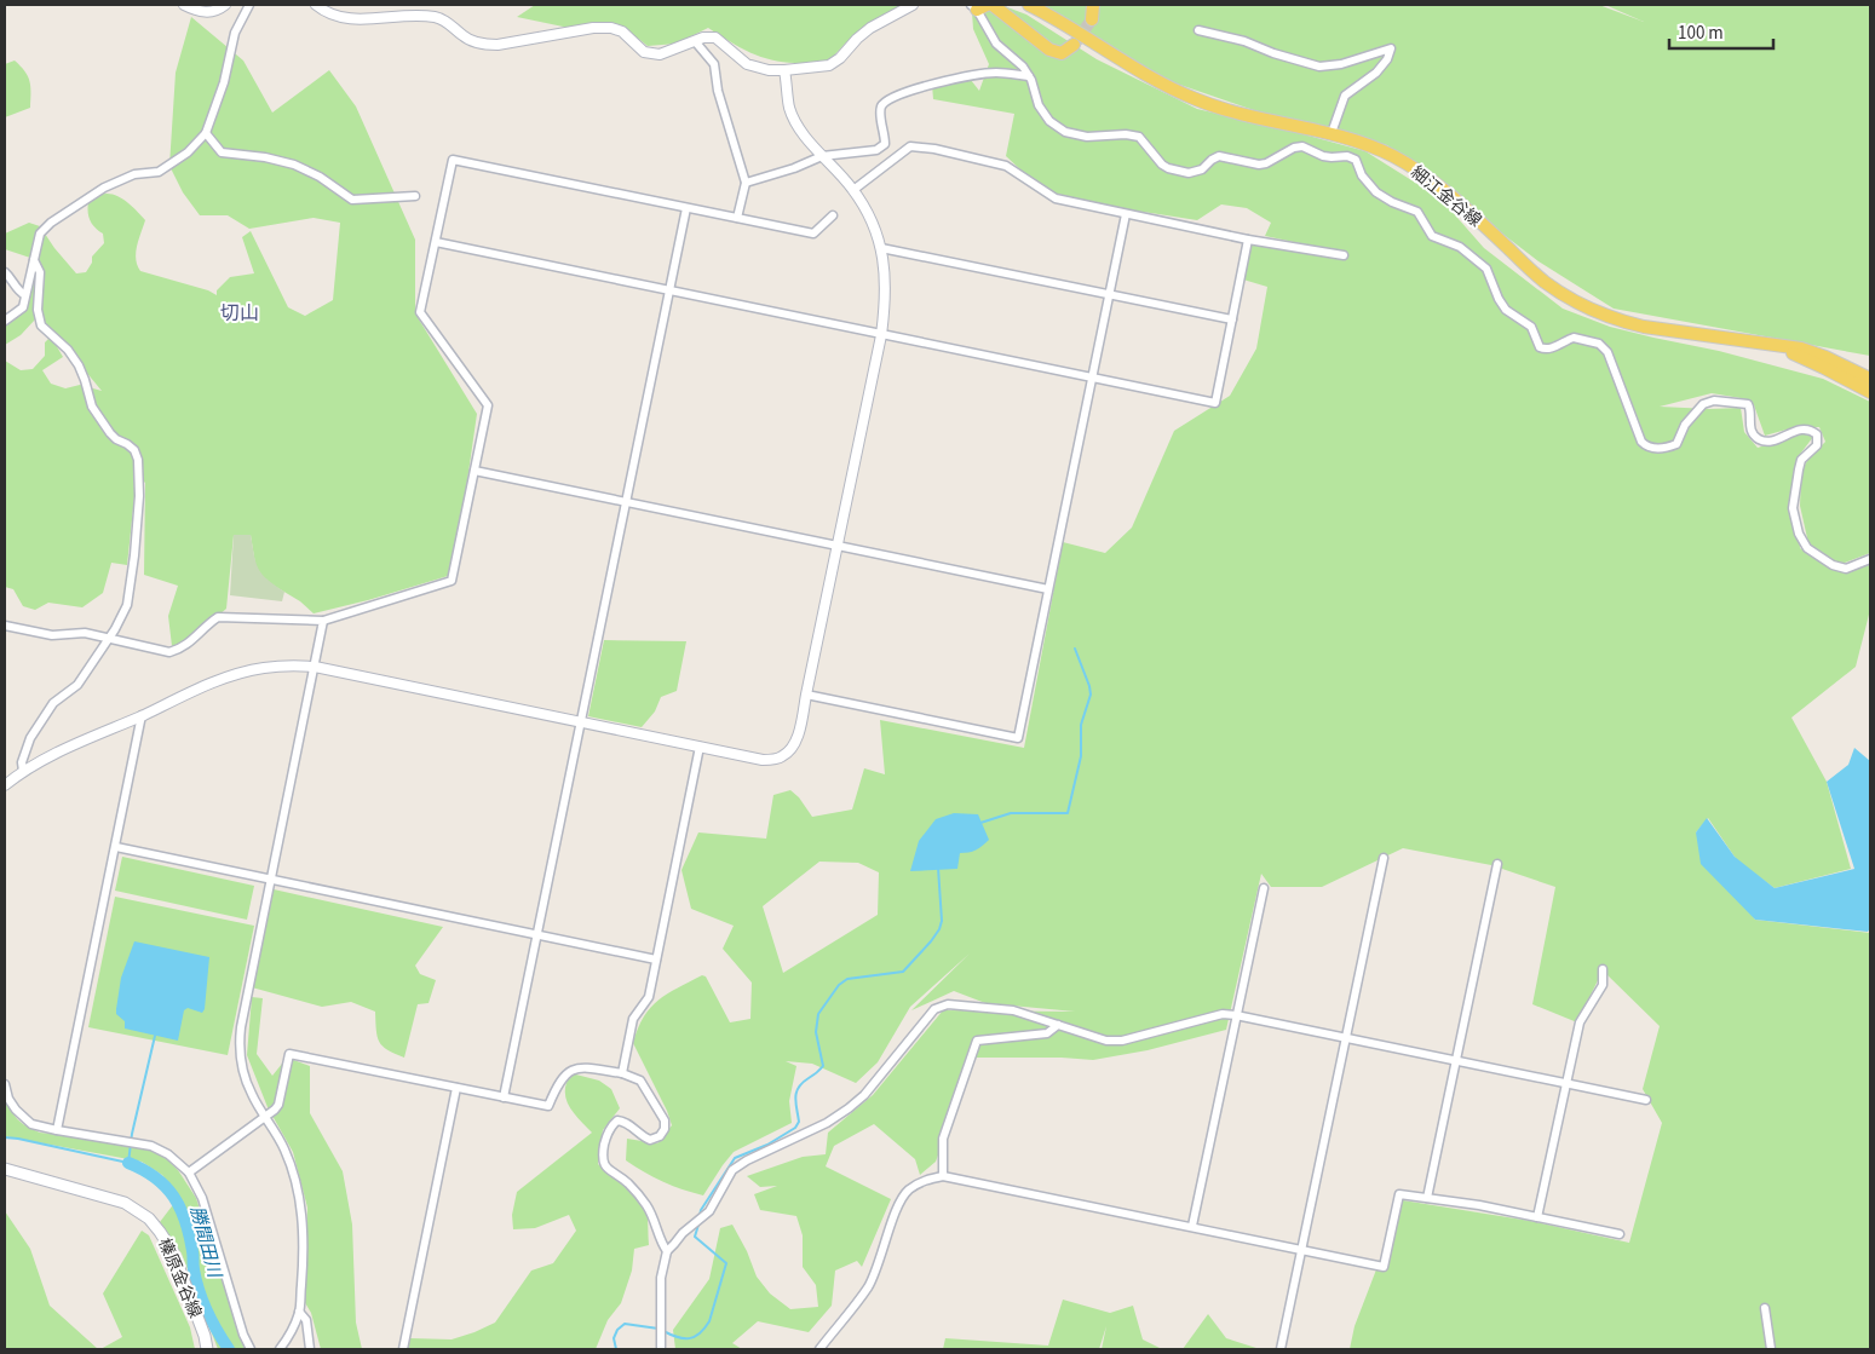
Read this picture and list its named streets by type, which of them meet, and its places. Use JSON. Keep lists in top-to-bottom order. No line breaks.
{"streets":{"main road":["細江金谷線","榛原金谷線"]},"districts":["切山"],"water":["勝間田川"],"scale_bar":"100 m"}
